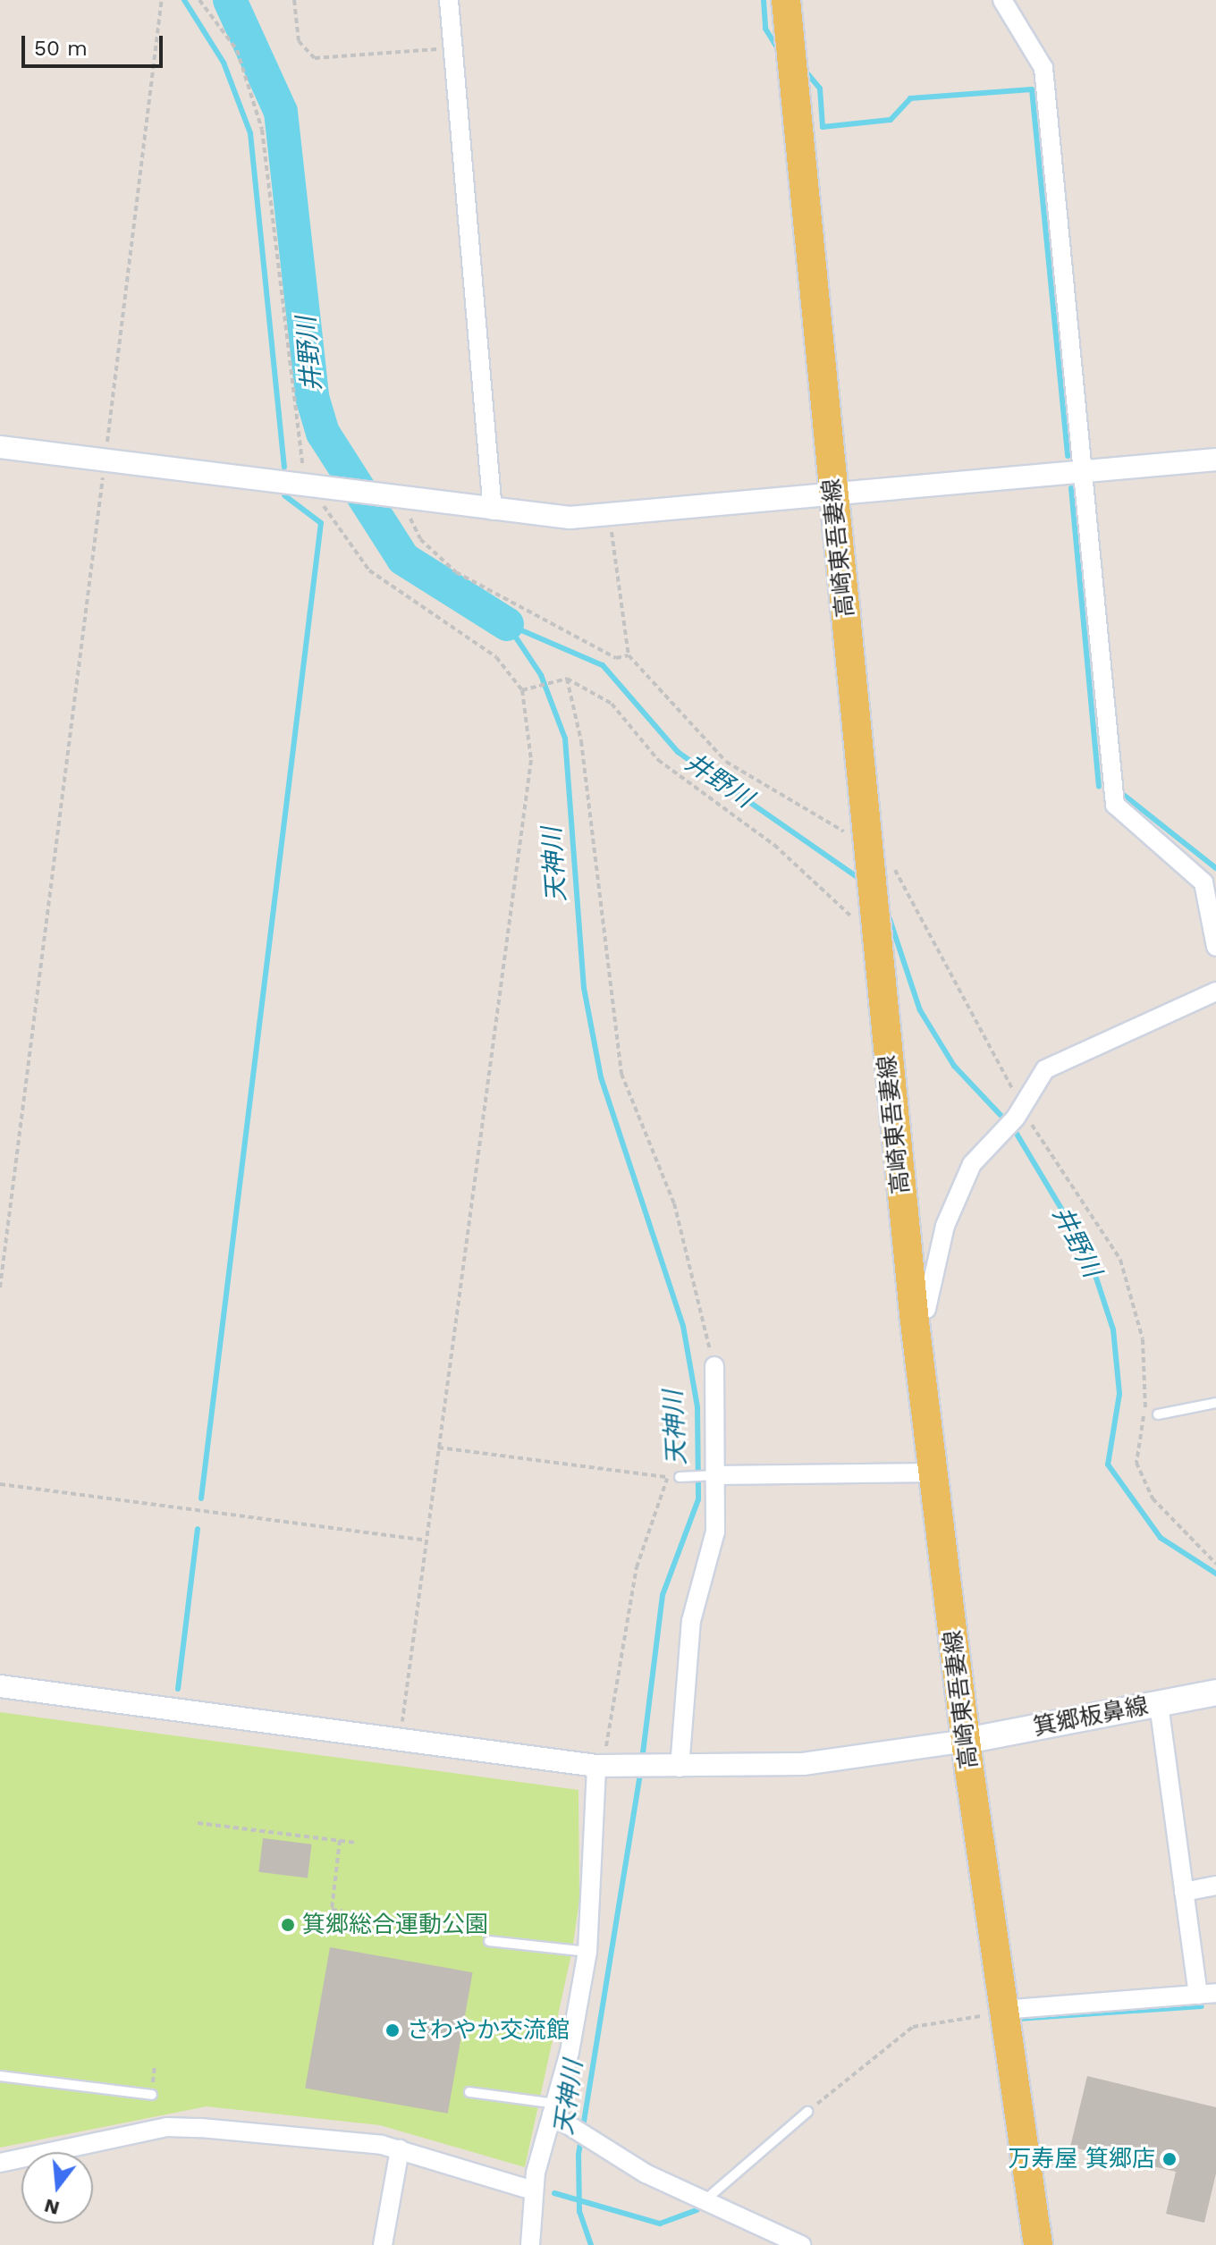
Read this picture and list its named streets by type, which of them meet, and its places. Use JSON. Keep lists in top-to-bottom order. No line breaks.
{"streets":{"main road":["高崎東吾妻線","箕郷板鼻線"]},"crossings":[["高崎東吾妻線","箕郷板鼻線"]],"water":["井野川","天神川"],"places":["箕郷総合運動公園","さわやか交流館","万寿屋 箕郷店"],"scale_bar":"50 m","north":"bottom"}
